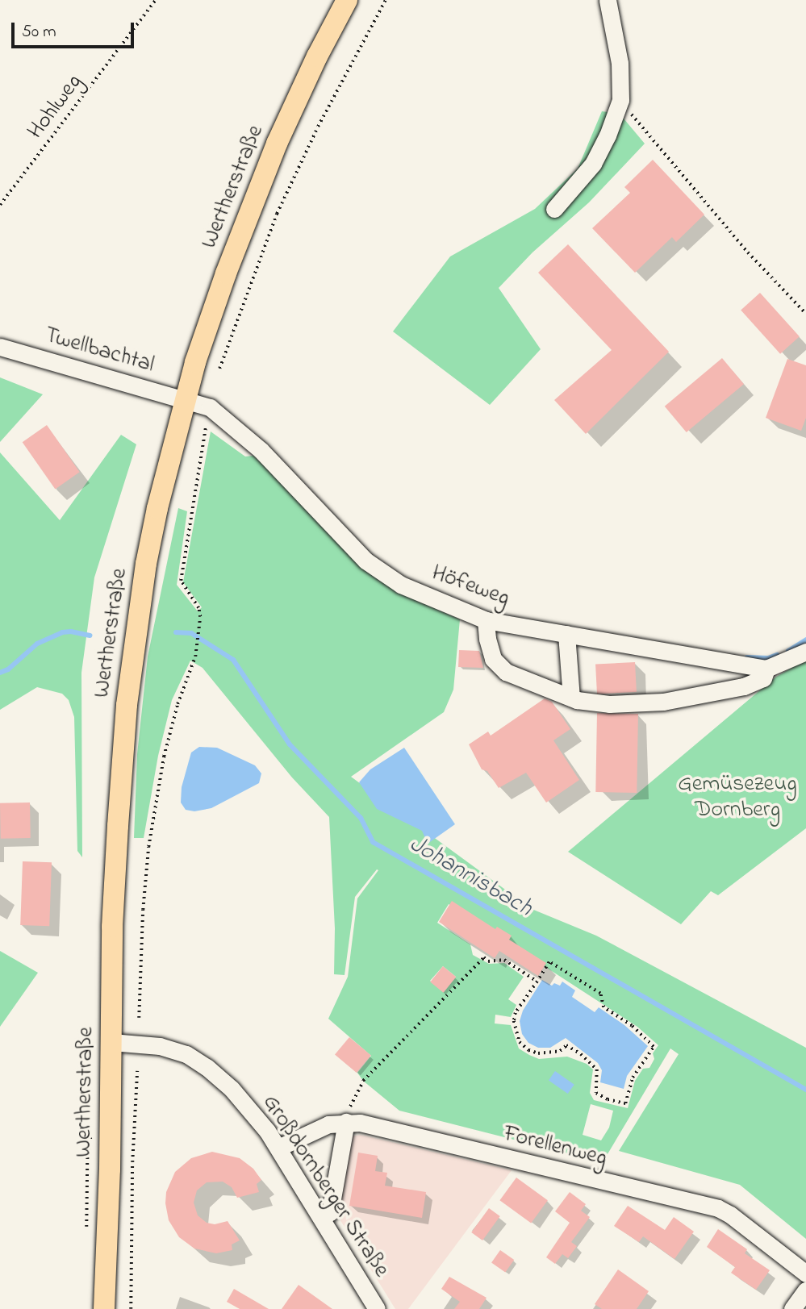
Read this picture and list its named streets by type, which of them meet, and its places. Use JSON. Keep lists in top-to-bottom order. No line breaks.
{"streets":{"main road":["Wertherstraße"],"street":["Twellbachtal","Höfeweg","Forellenweg","Großdornberger Straße"],"path":["Hohlweg"]},"crossings":[["Wertherstraße","Twellbachtal"],["Wertherstraße","Höfeweg"],["Wertherstraße","Großdornberger Straße"],["Twellbachtal","Höfeweg"],["Forellenweg","Großdornberger Straße"]],"water":["Johannisbach"],"parks":["Gemüsezeug Dornberg"],"scale_bar":"50 m"}
